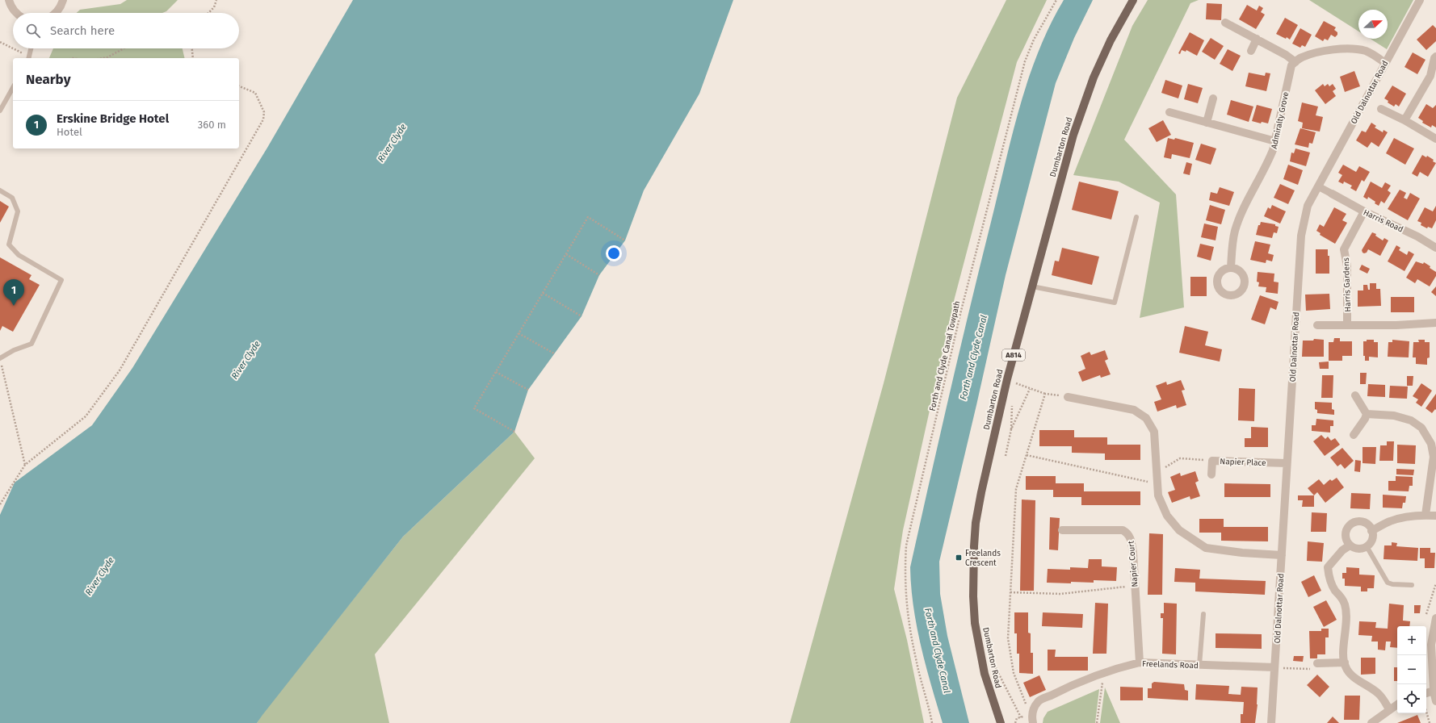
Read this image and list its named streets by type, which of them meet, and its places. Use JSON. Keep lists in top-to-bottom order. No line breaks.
{"streets":{"main road":["Dumbarton Road","A814"],"street":["Old Dalnottar Road","Admiralty Grove","Harris Road","Harris Gardens","Napier Place","Napier Court","Freelands Road"],"path":["Forth and Clyde Canal Towpath"]},"crossings":[["Old Dalnottar Road","Napier Place"],["Old Dalnottar Road","Freelands Road"],["Harris Road","Harris Gardens"],["Napier Court","Freelands Road"]],"water":["River Clyde","Forth and Clyde Canal"],"places":{"transit":["Freelands Crescent"]},"north":"right","page":{"search":"Search here","heading":"Nearby","list":[{"mark":"1","name":"Erskine Bridge Hotel","note":"Hotel","value":"360 m"}],"pins":"1","map_buttons":["+","−"]}}
